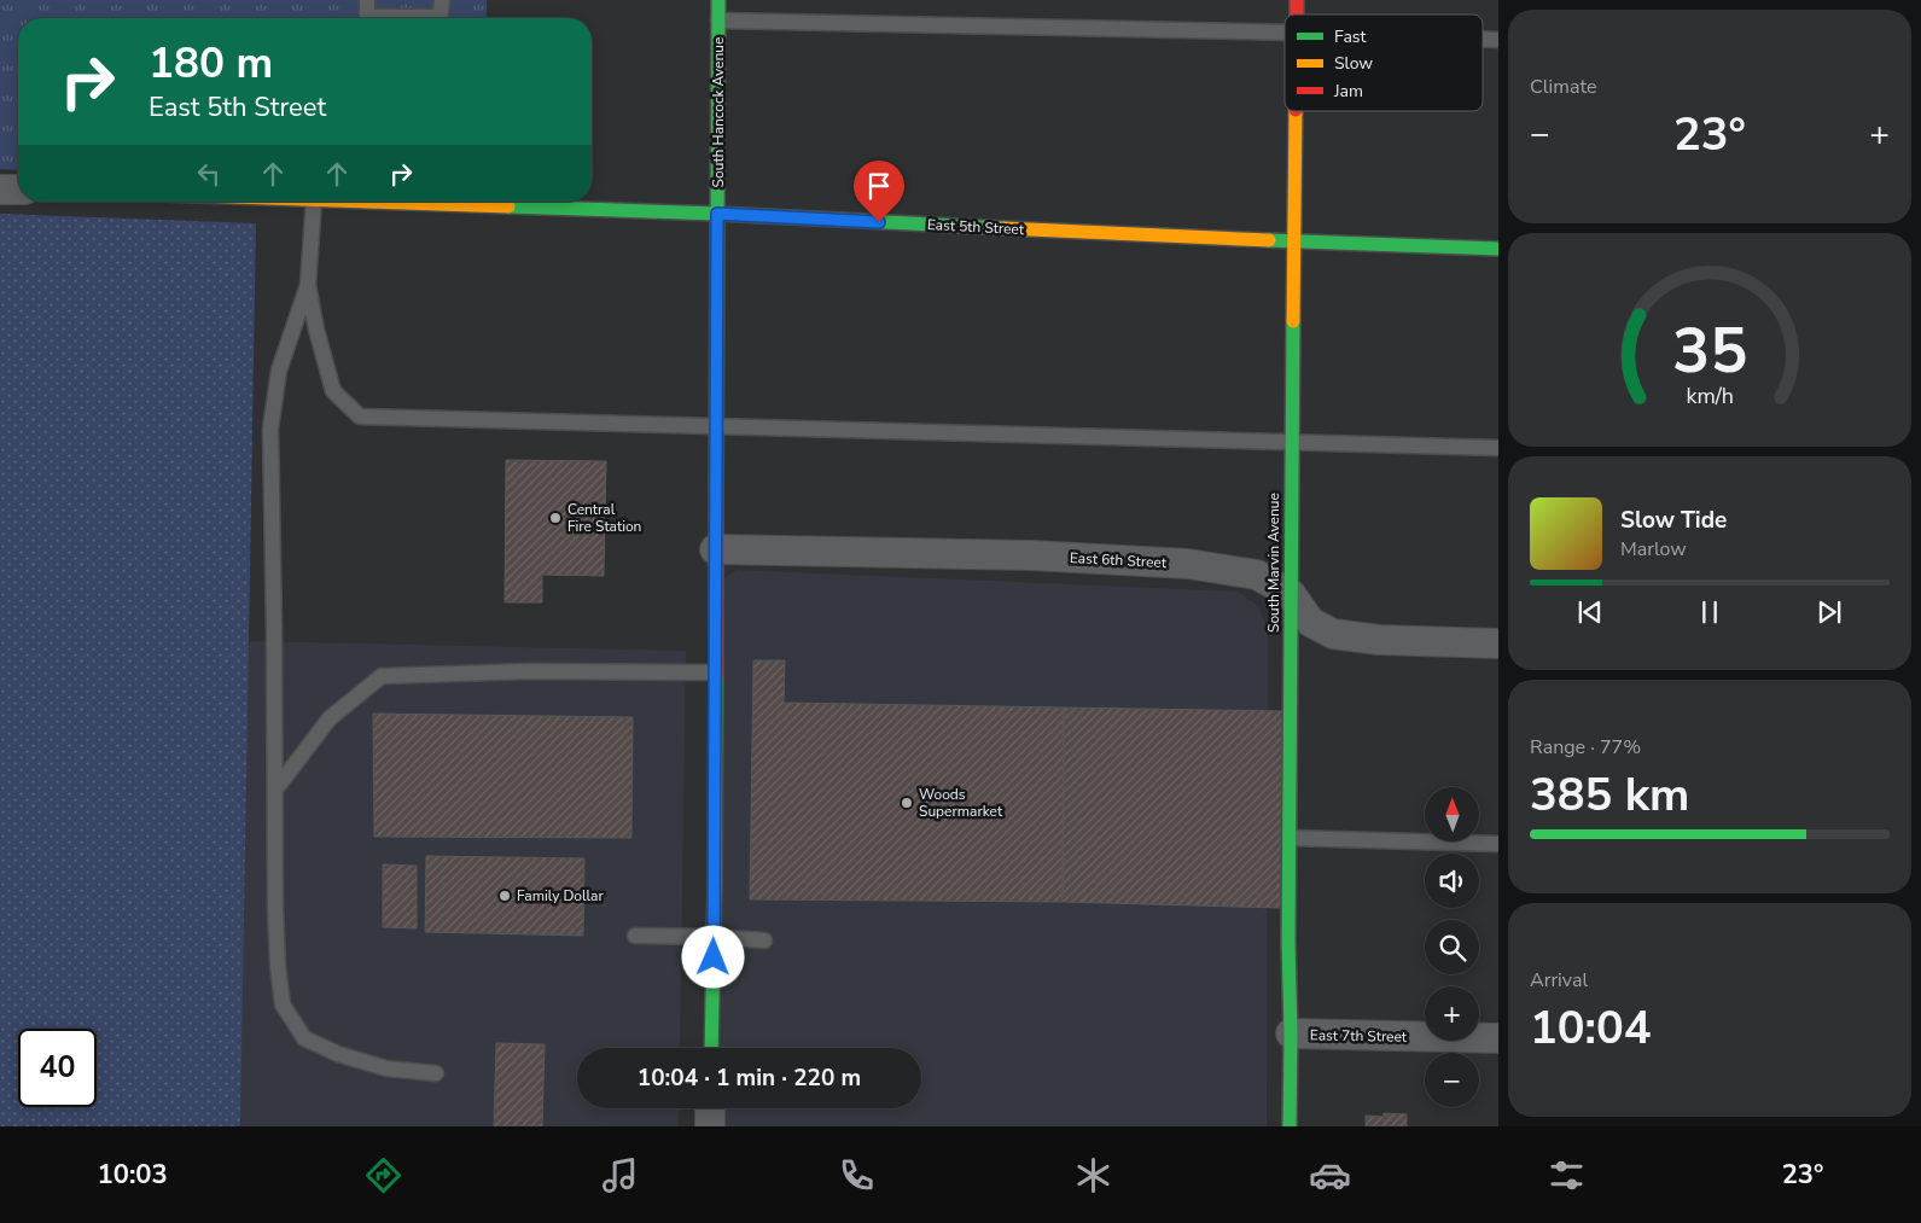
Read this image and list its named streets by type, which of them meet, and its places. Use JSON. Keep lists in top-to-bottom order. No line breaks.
{"streets":{"street":["South Hancock Avenue","East 5th Street","East 6th Street","South Marvin Avenue","East 7th Street"]},"crossings":[["South Hancock Avenue","East 5th Street"],["South Hancock Avenue","East 6th Street"],["East 5th Street","South Marvin Avenue"],["East 6th Street","South Marvin Avenue"],["South Marvin Avenue","East 7th Street"]],"places":["Central Fire Station","Woods Supermarket","Family Dollar"],"legend":["Fast","Slow","Jam"],"north":"top","page":{"tile":["Climate",["Range · 77%","385 km"],["Arrival","10:04"]],"turn":["180 m","East 5th Street"],"heat":["−","23°","+"],"song":["Slow Tide","Marlow"],"map_buttons":["+","−"],"limit":"40","trip":"10:04 · 1 min · 220 m","tabs":["10:03","23°"],"gauge":["35","km/h"]}}
